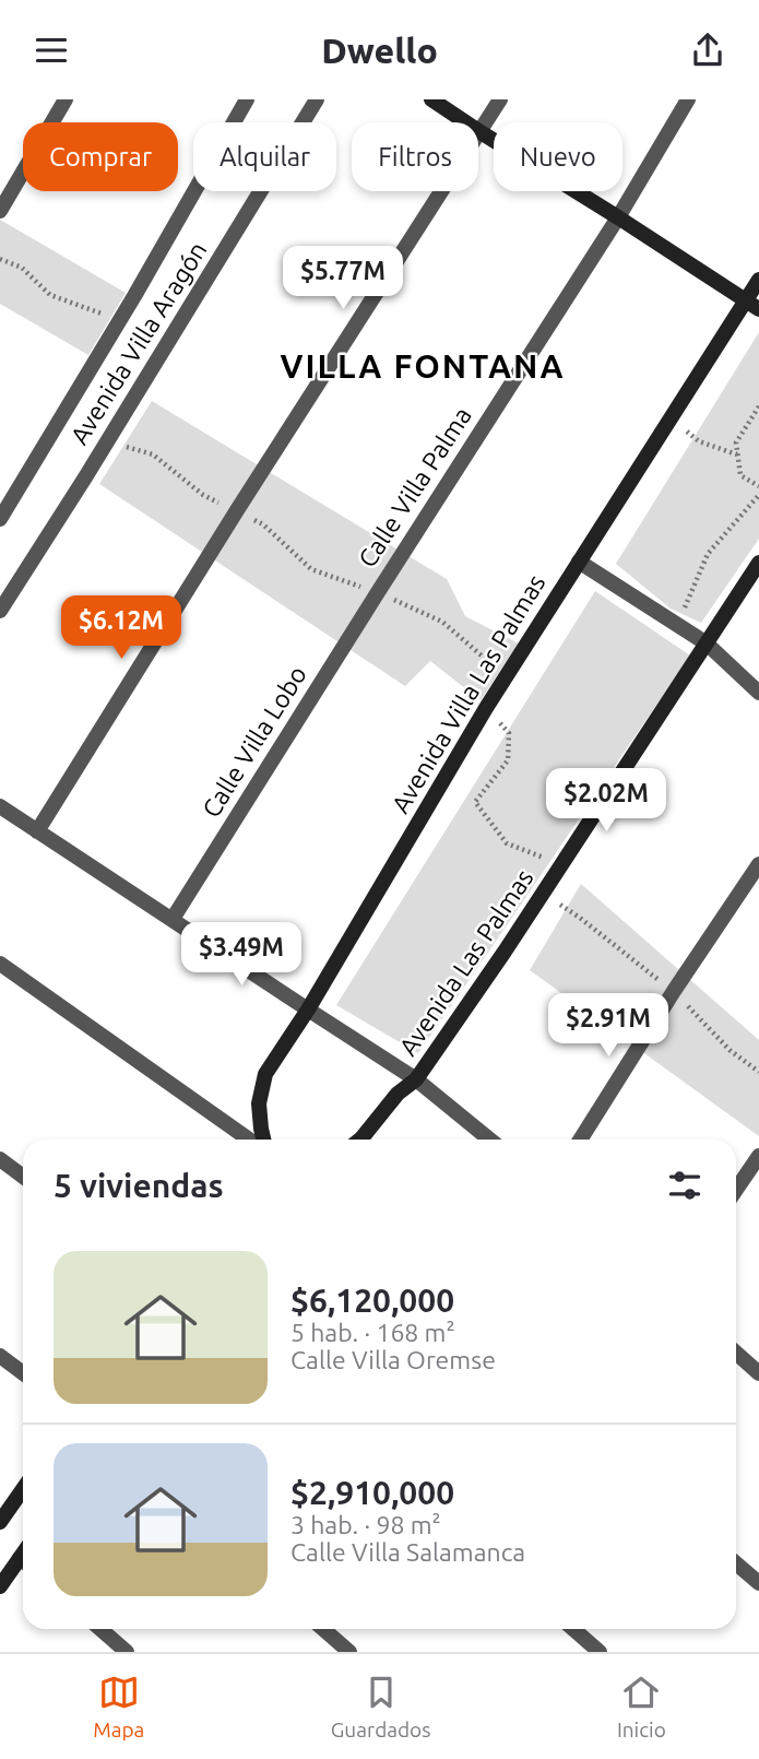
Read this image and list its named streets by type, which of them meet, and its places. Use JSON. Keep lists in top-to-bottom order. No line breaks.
{"streets":{"street":["Avenida Villa Aragón","Calle Villa Palma","Avenida Villa Las Palmas","Calle Villa Lobo","Avenida Las Palmas"]},"crossings":[["Calle Villa Palma","Calle Villa Lobo"]],"districts":["VILLA FONTANA"],"page":{"header":"Dwello","chip":["Comprar","Alquilar","Filtros","Nuevo"],"price":["$5.77M","$6.12M","$2.02M","$3.49M","$2.91M"],"heading":"5 viviendas","list":[{"name":"$6,120,000","note":"5 hab. · 168 m² · Calle Villa Oremse"},{"name":"$2,910,000","note":"3 hab. · 98 m² · Calle Villa Salamanca"}],"tabs":["Mapa","Guardados","Inicio"]}}
